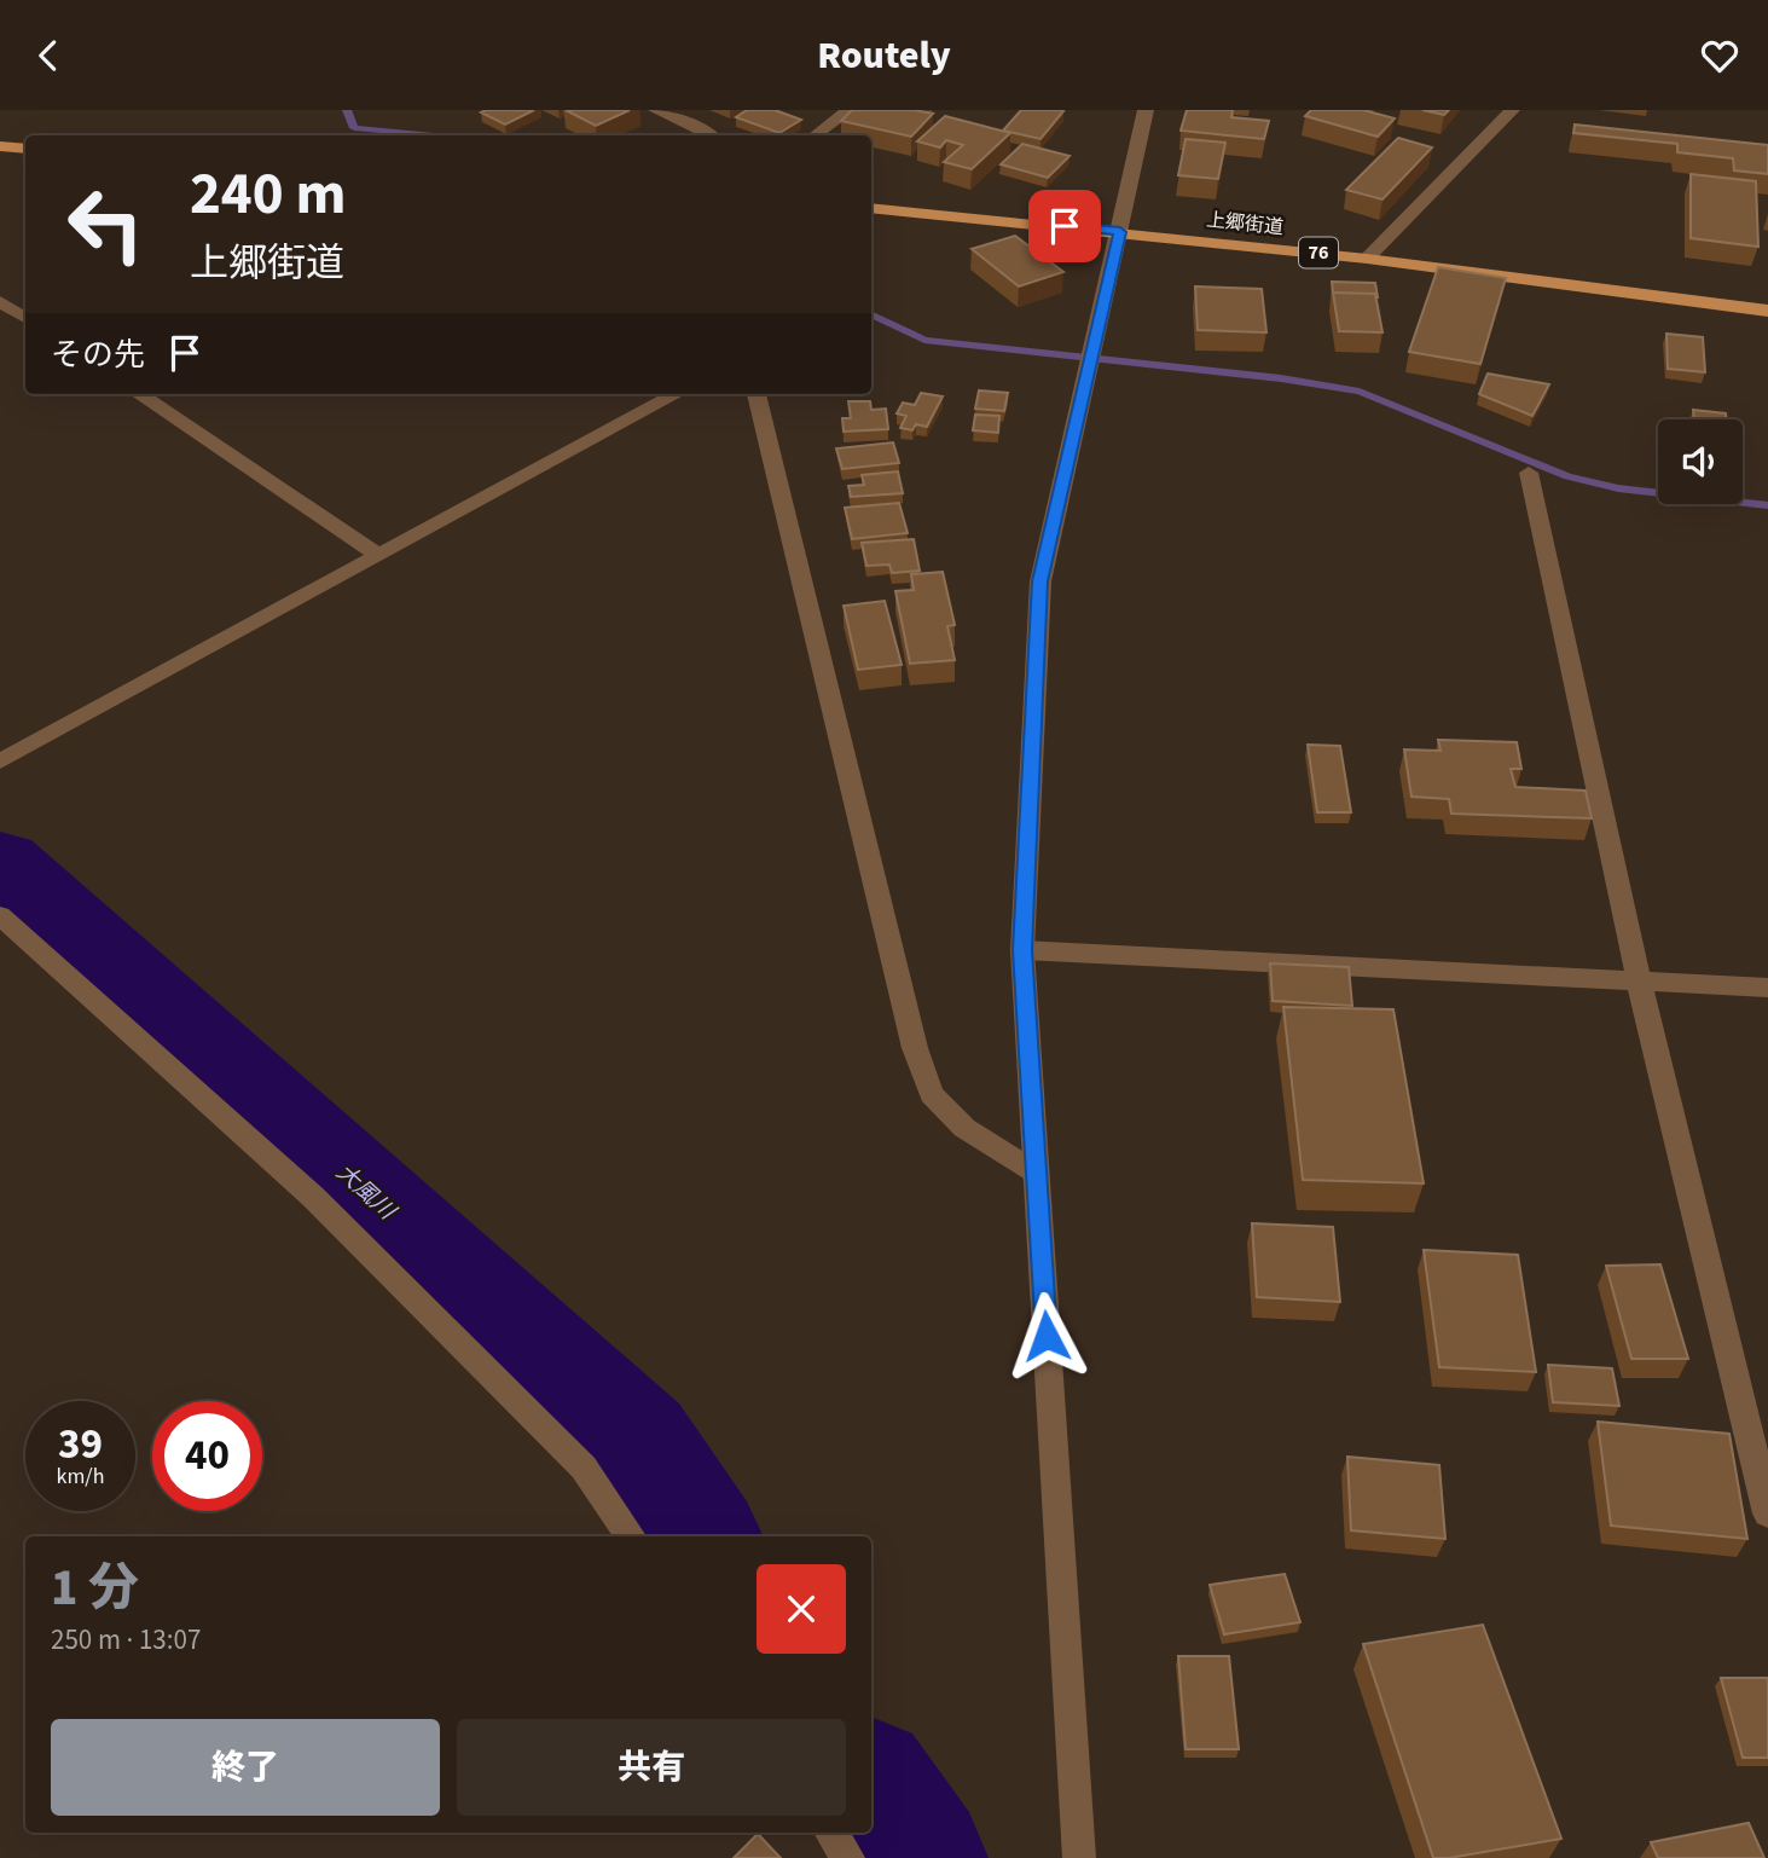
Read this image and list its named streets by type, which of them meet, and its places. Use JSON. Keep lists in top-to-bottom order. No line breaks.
{"streets":{"main road":["上郷街道","76"]},"water":["大風川"],"page":{"header":"Routely","turn":["240 m","上郷街道"],"then":"その先","speed":"39 km/h","limit":"40","heading":["1 分","250 m · 13:07"],"buttons":["終了","共有"]}}
